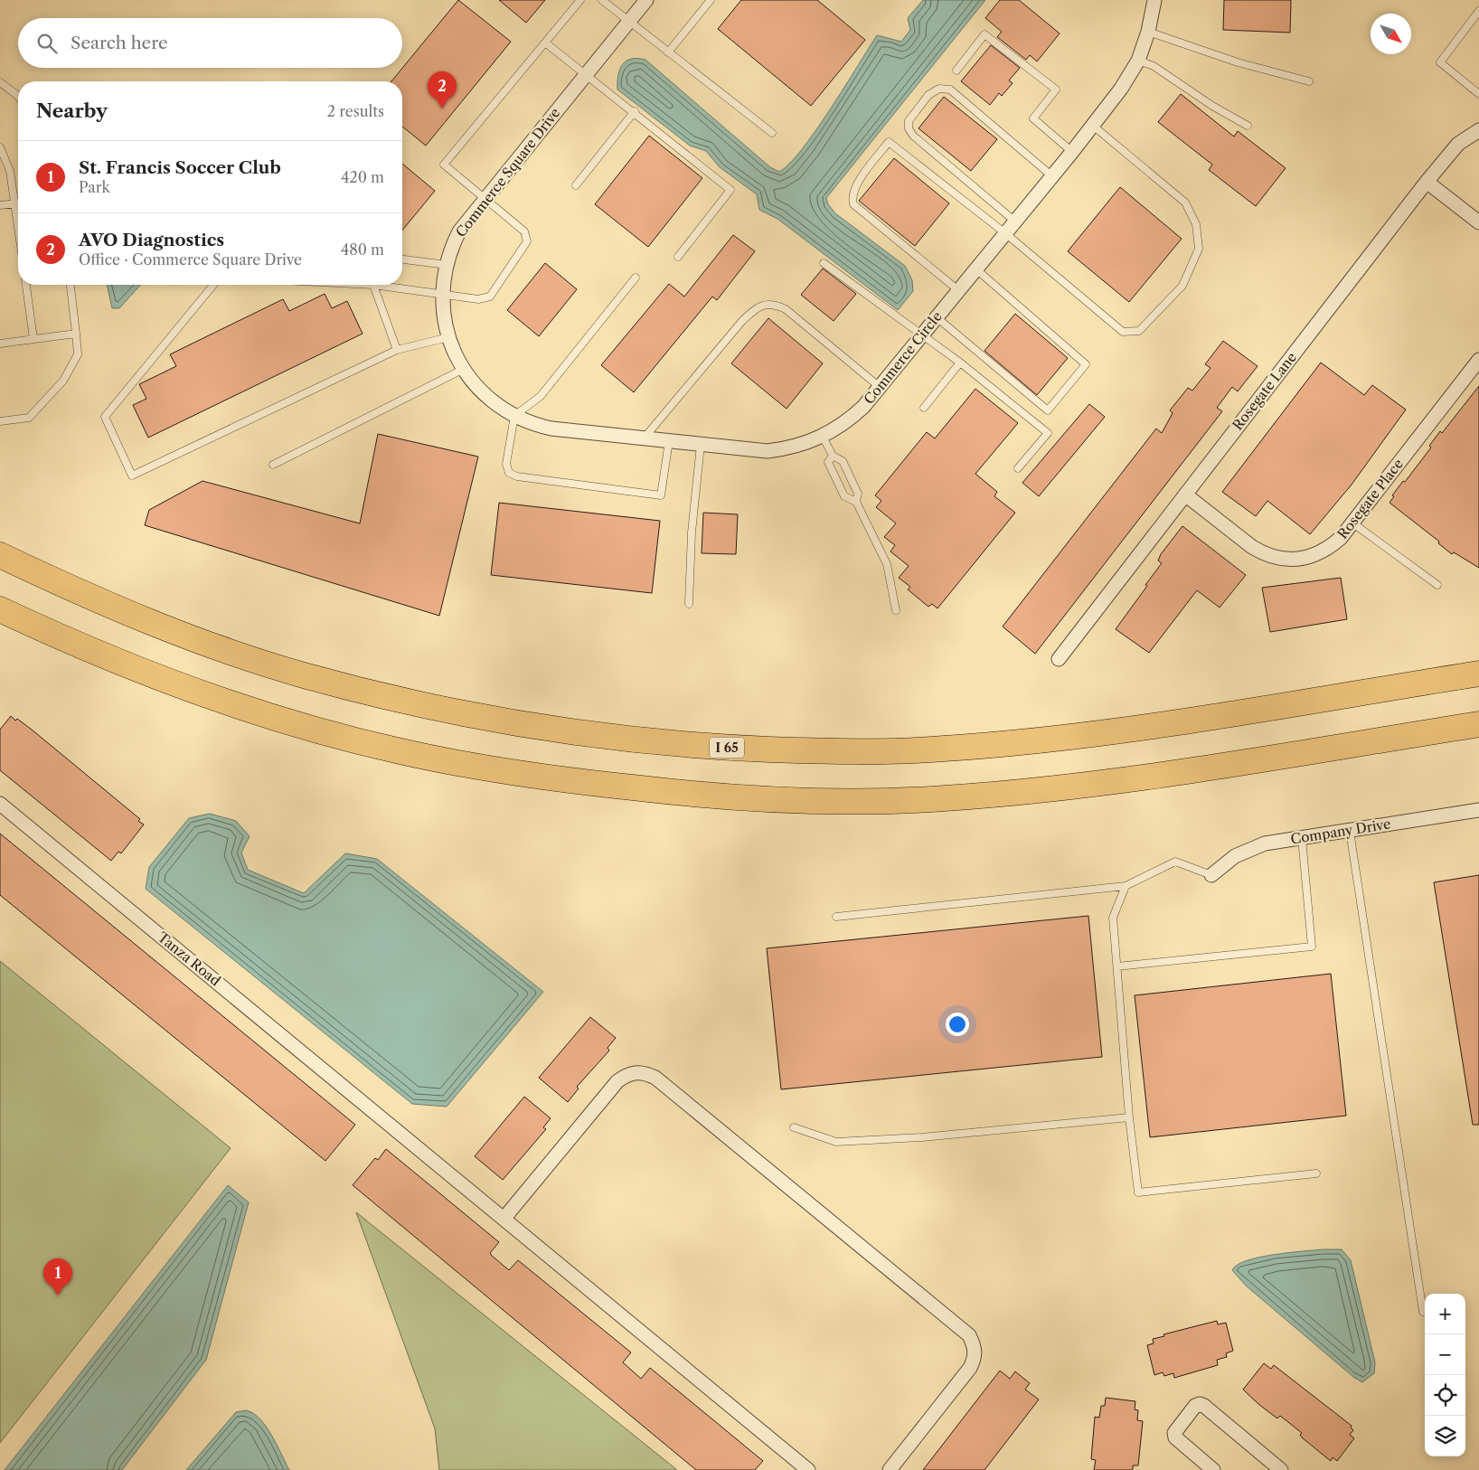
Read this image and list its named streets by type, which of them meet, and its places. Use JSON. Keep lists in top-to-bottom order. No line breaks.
{"streets":{"highway":["I 65"],"street":["Commerce Square Drive","Commerce Circle","Rosegate Lane","Rosegate Place","Company Drive","Tanza Road"]},"crossings":[["Commerce Square Drive","Commerce Circle"],["Rosegate Lane","Rosegate Place"]],"north":"bottom right","page":{"search":"Search here","pins":["2","1"],"heading":["Nearby","2 results"],"list":[{"mark":"1","name":"St. Francis Soccer Club","note":"Park","value":"420 m"},{"mark":"2","name":"AVO Diagnostics","note":"Office · Commerce Square Drive","value":"480 m"}],"map_buttons":["+","−"]}}
